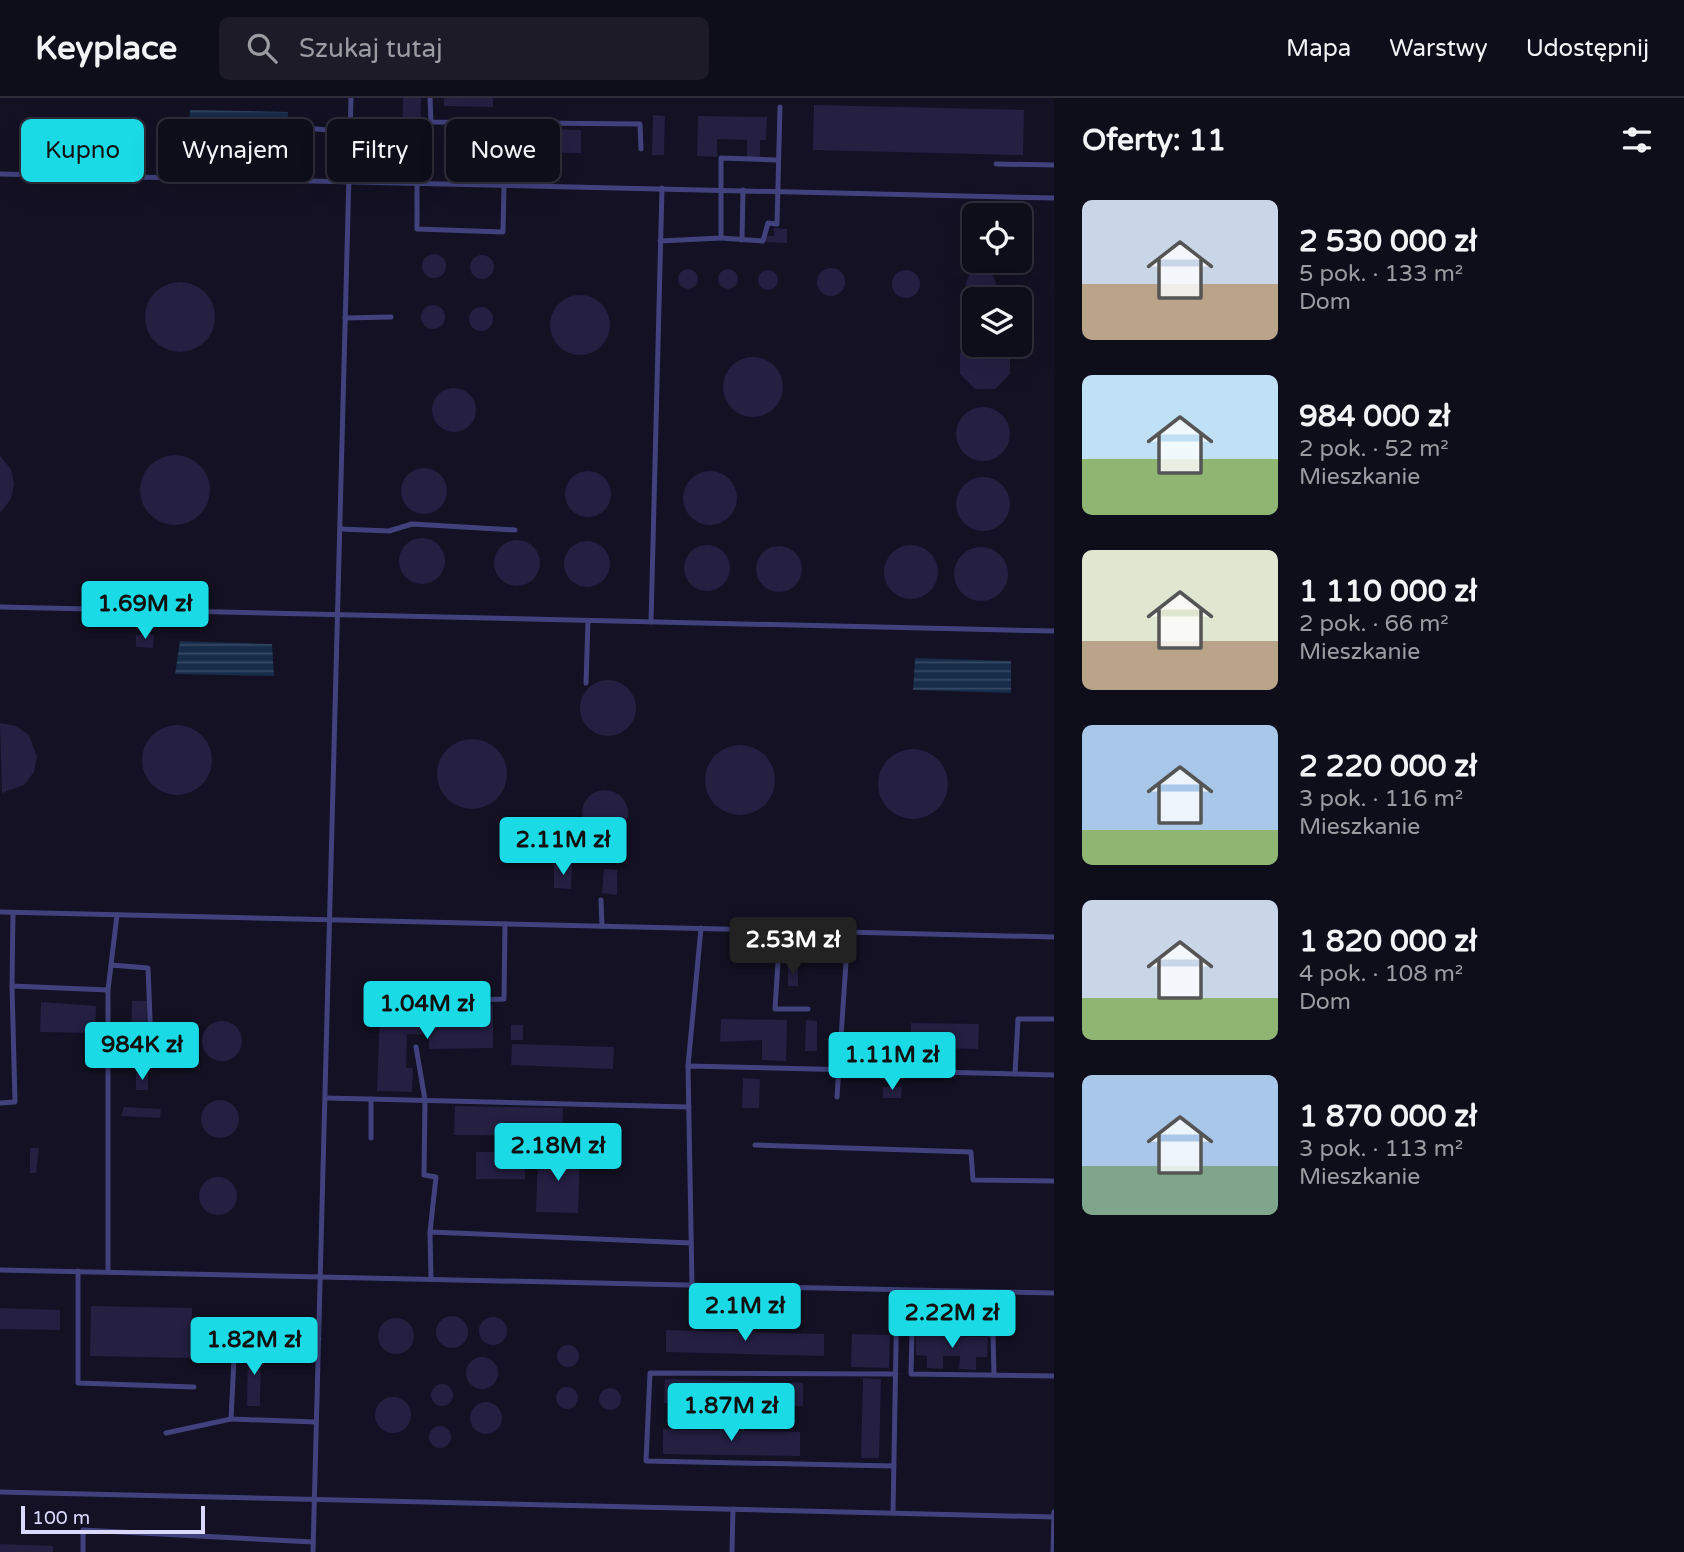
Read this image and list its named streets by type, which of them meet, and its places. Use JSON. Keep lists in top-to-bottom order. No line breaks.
{"scale_bar":"100 m","page":{"header":"Keyplace","search":"Szukaj tutaj","nav":["Mapa","Warstwy","Udostępnij"],"heading":"Oferty: 11","chip":["Kupno","Wynajem","Filtry","Nowe"],"list":[{"name":"2 530 000 zł","note":"5 pok. · 133 m² · Dom"},{"name":"984 000 zł","note":"2 pok. · 52 m² · Mieszkanie"},{"name":"1 110 000 zł","note":"2 pok. · 66 m² · Mieszkanie"},{"name":"2 220 000 zł","note":"3 pok. · 116 m² · Mieszkanie"},{"name":"1 820 000 zł","note":"4 pok. · 108 m² · Dom"},{"name":"1 870 000 zł","note":"3 pok. · 113 m² · Mieszkanie"}],"price":["1.69M zł","2.11M zł","2.53M zł","1.04M zł","984K zł","1.11M zł","2.18M zł","2.1M zł","2.22M zł","1.82M zł","1.87M zł"],"scale":"100 m"}}
